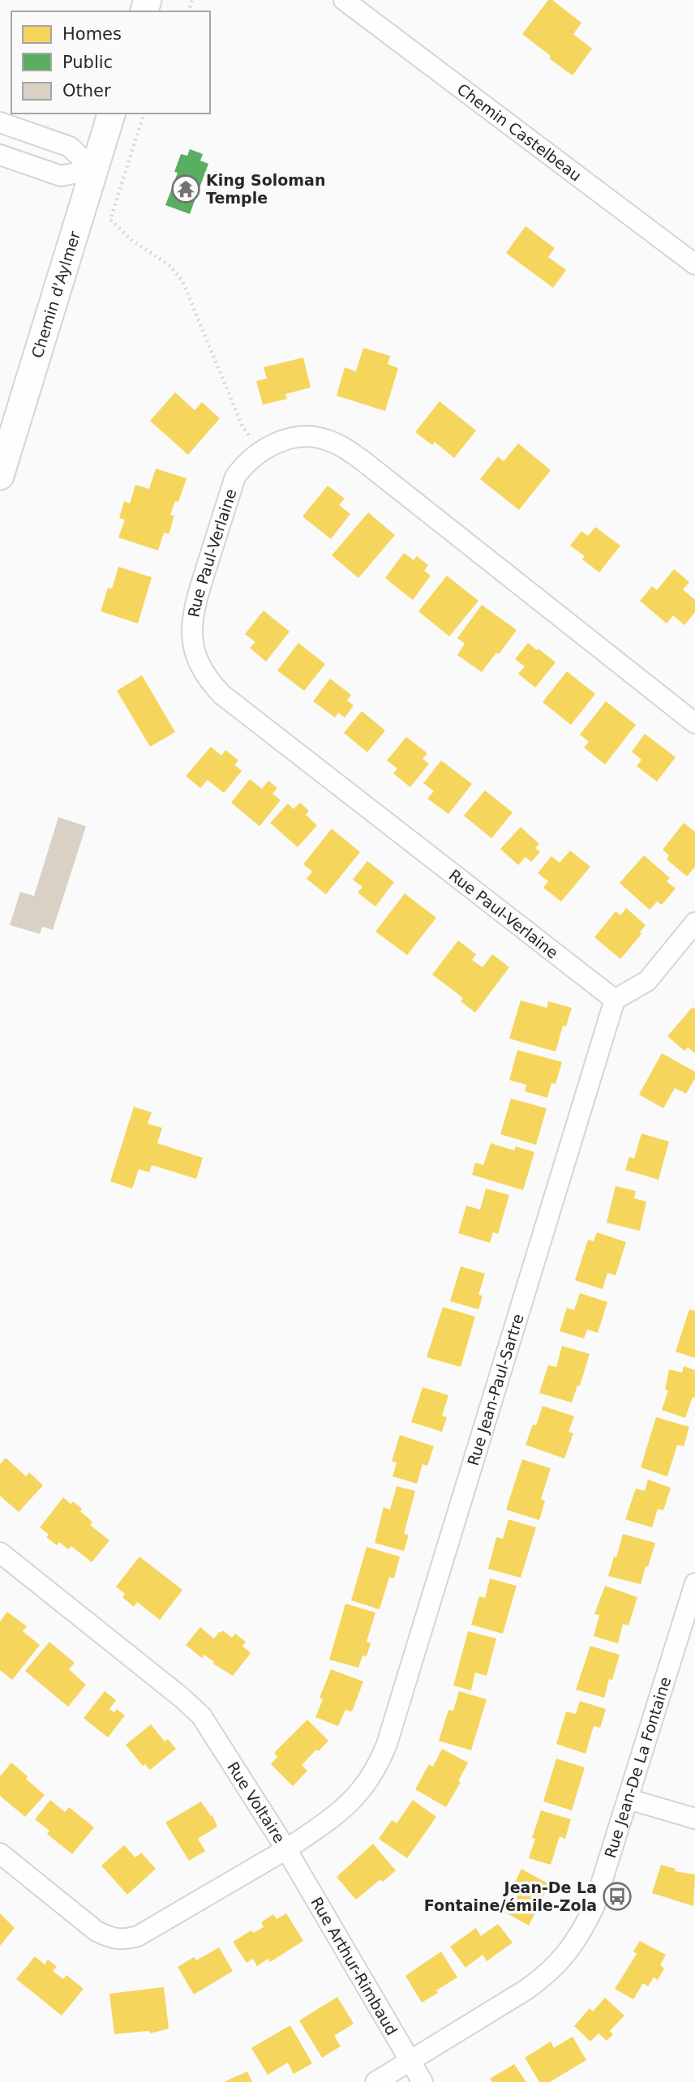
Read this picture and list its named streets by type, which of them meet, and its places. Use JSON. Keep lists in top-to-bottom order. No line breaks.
{"streets":{"main road":["Chemin d'Aylmer"],"street":["Chemin Castelbeau","Rue Paul-Verlaine","Rue Jean-Paul-Sartre","Rue Jean-De La Fontaine","Rue Voltaire","Rue Arthur-Rimbaud"]},"crossings":[["Rue Paul-Verlaine","Rue Jean-Paul-Sartre"],["Rue Jean-Paul-Sartre","Rue Voltaire"],["Rue Jean-Paul-Sartre","Rue Arthur-Rimbaud"],["Rue Jean-De La Fontaine","Rue Arthur-Rimbaud"],["Rue Voltaire","Rue Arthur-Rimbaud"]],"places":{"temple":["King Soloman Temple"],"bus stop":["Jean-De La Fontaine/émile-Zola"]},"legend":["Homes","Public","Other"]}
